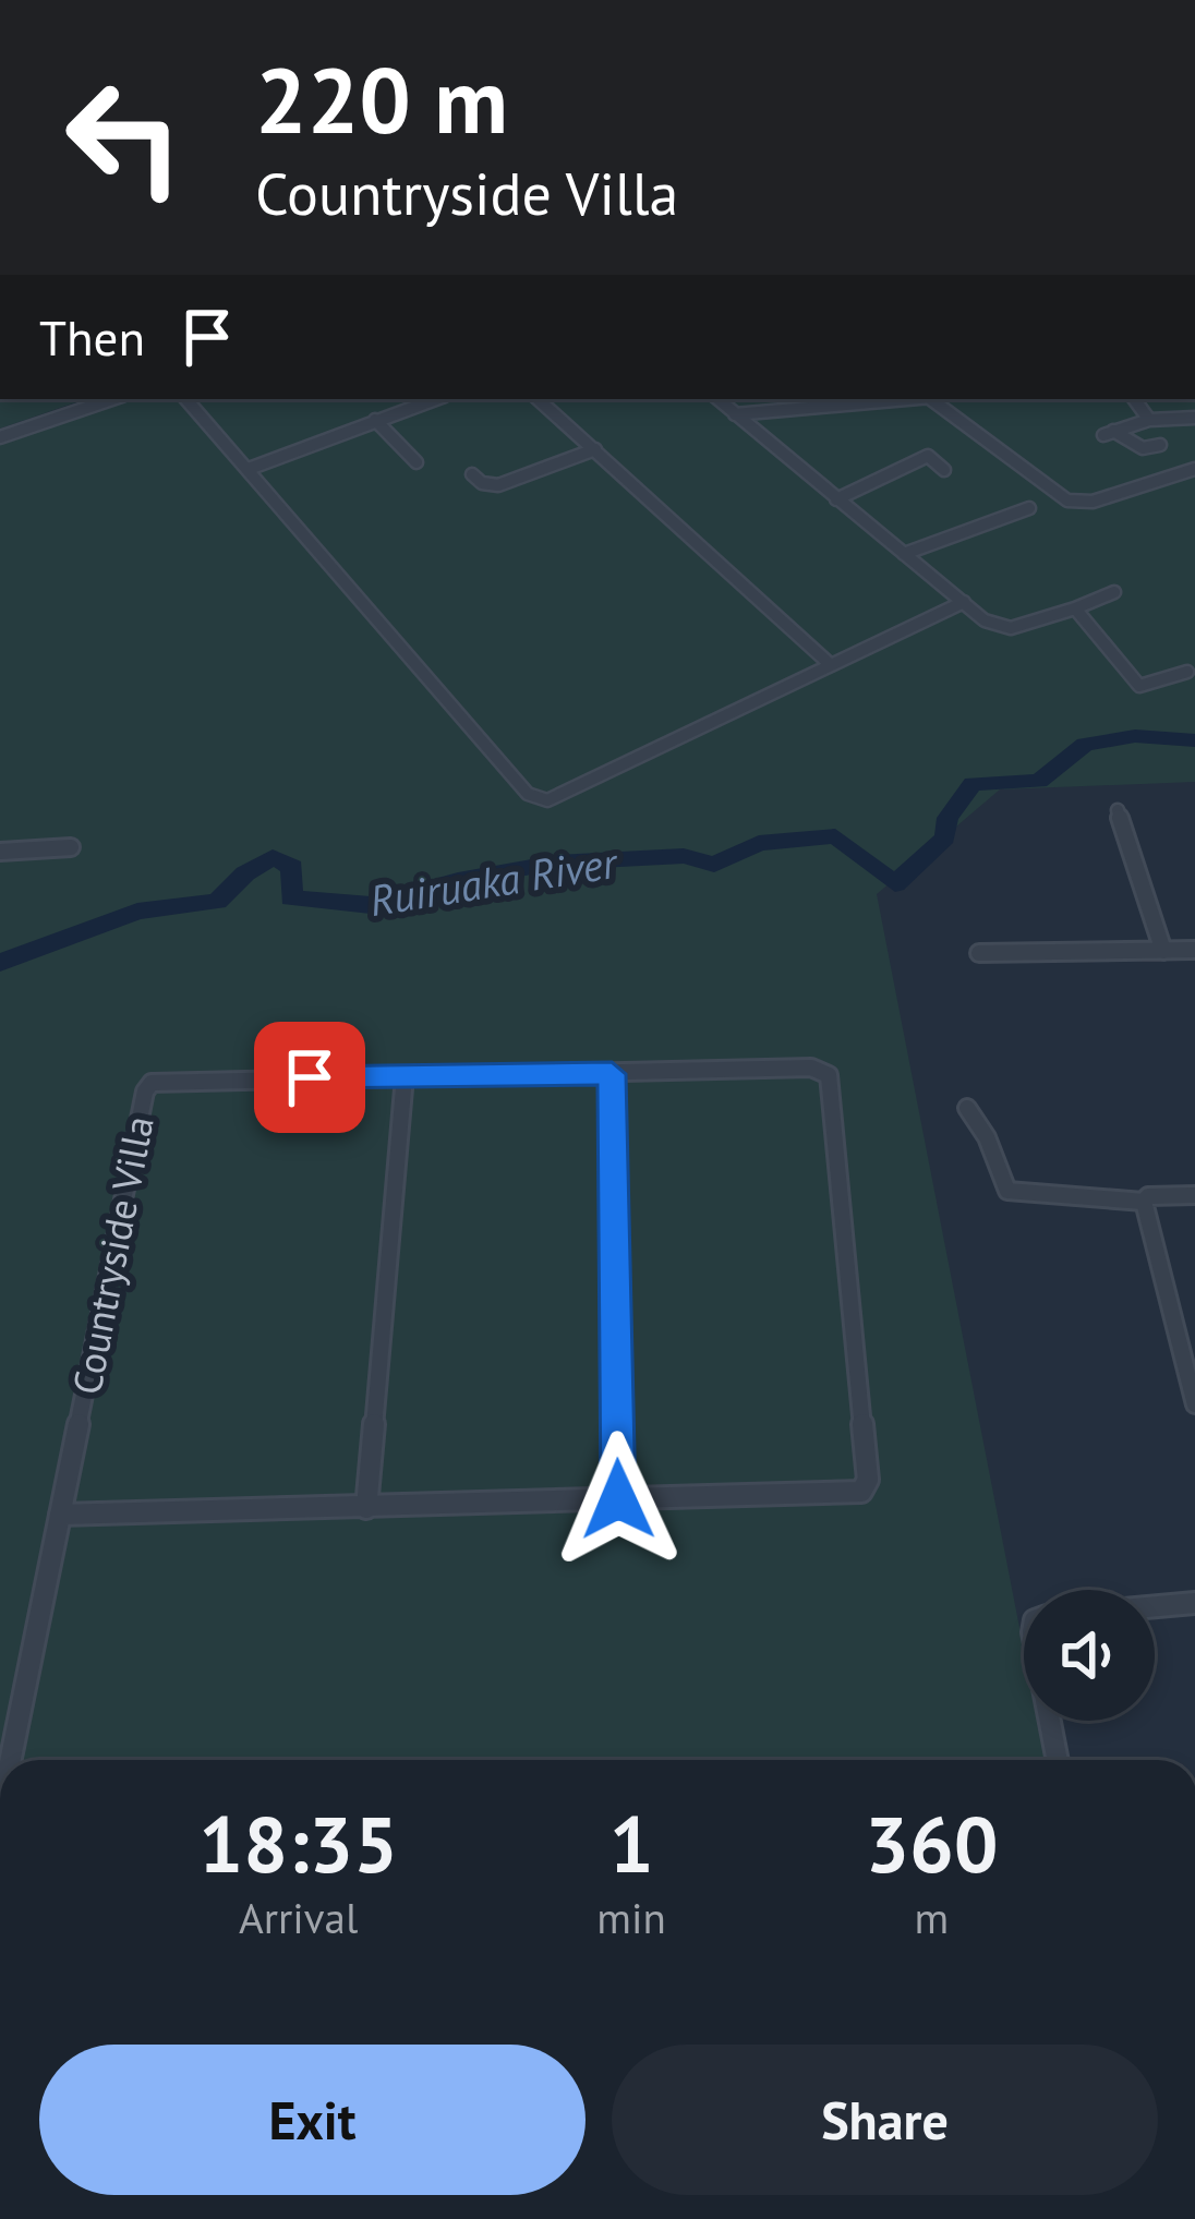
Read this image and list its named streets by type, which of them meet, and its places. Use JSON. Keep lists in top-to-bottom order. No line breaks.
{"streets":{"street":["Countryside Villa"]},"water":["Ruiruaka River"],"page":{"turn":["220 m","Countryside Villa"],"then":"Then","eta":["18:35","Arrival","1","min","360","m"],"buttons":["Exit","Share"]}}
